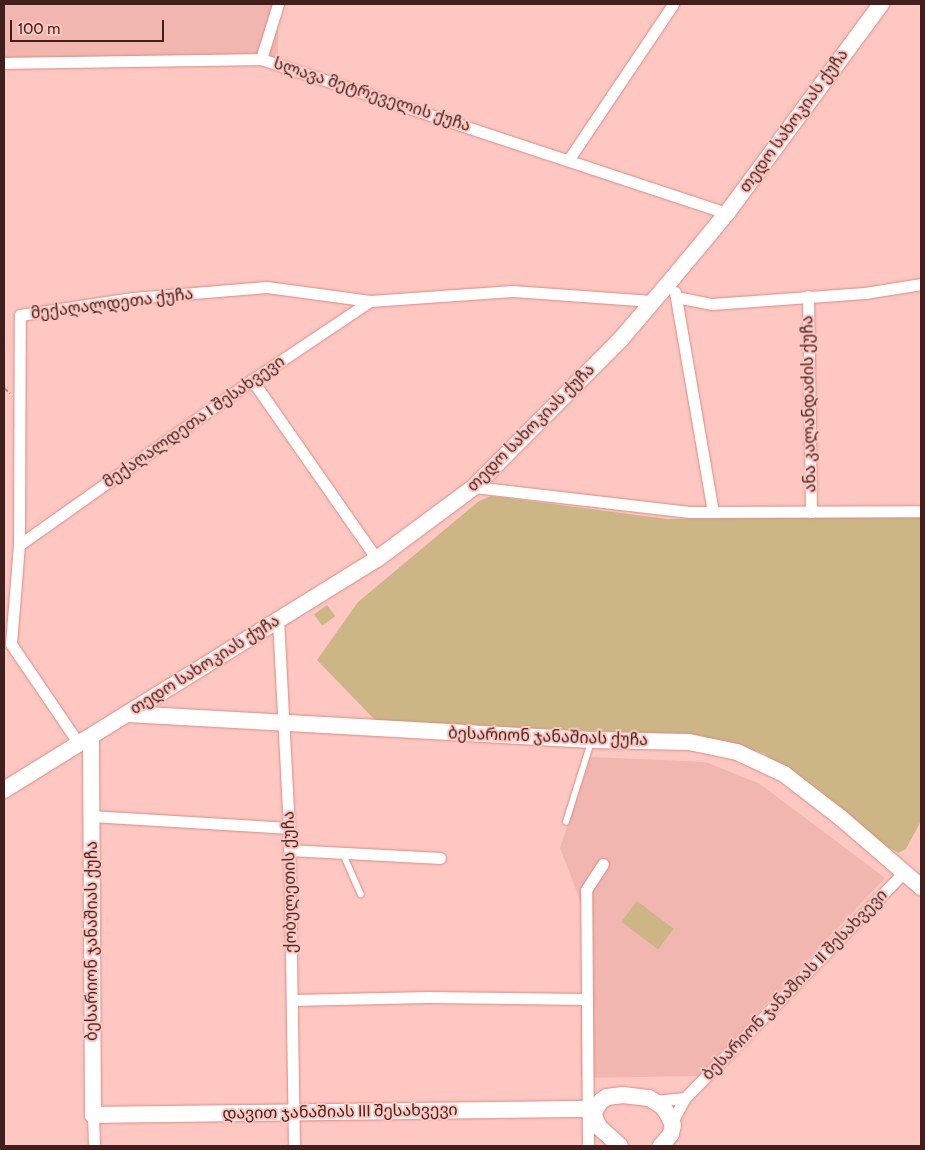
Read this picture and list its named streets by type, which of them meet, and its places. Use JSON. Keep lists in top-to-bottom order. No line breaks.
{"streets":{"street":["სლავა მეტრეველის ქუჩა","თედო სახოკიას ქუჩა","მექაღალდეთა ქუჩა","ანა კალანდაძის ქუჩა","მექაღალდეთა I შესახვევი","ბესარიონ ჯანაშიას ქუჩა","ქობულეთის ქუჩა","ბესარიონ ჯანაშიას II შესახვევი","დავით ჯანაშიას III შესახვევი"]},"crossings":[["სლავა მეტრეველის ქუჩა","თედო სახოკიას ქუჩა"],["თედო სახოკიას ქუჩა","მექაღალდეთა ქუჩა"],["თედო სახოკიას ქუჩა","ბესარიონ ჯანაშიას ქუჩა"],["თედო სახოკიას ქუჩა","ქობულეთის ქუჩა"],["მექაღალდეთა ქუჩა","მექაღალდეთა I შესახვევი"],["მექაღალდეთა ქუჩა","ბესარიონ ჯანაშიას ქუჩა"],["ბესარიონ ჯანაშიას ქუჩა","ქობულეთის ქუჩა"],["ბესარიონ ჯანაშიას ქუჩა","ბესარიონ ჯანაშიას II შესახვევი"],["ბესარიონ ჯანაშიას ქუჩა","დავით ჯანაშიას III შესახვევი"],["ქობულეთის ქუჩა","დავით ჯანაშიას III შესახვევი"]],"scale_bar":"100 m"}
